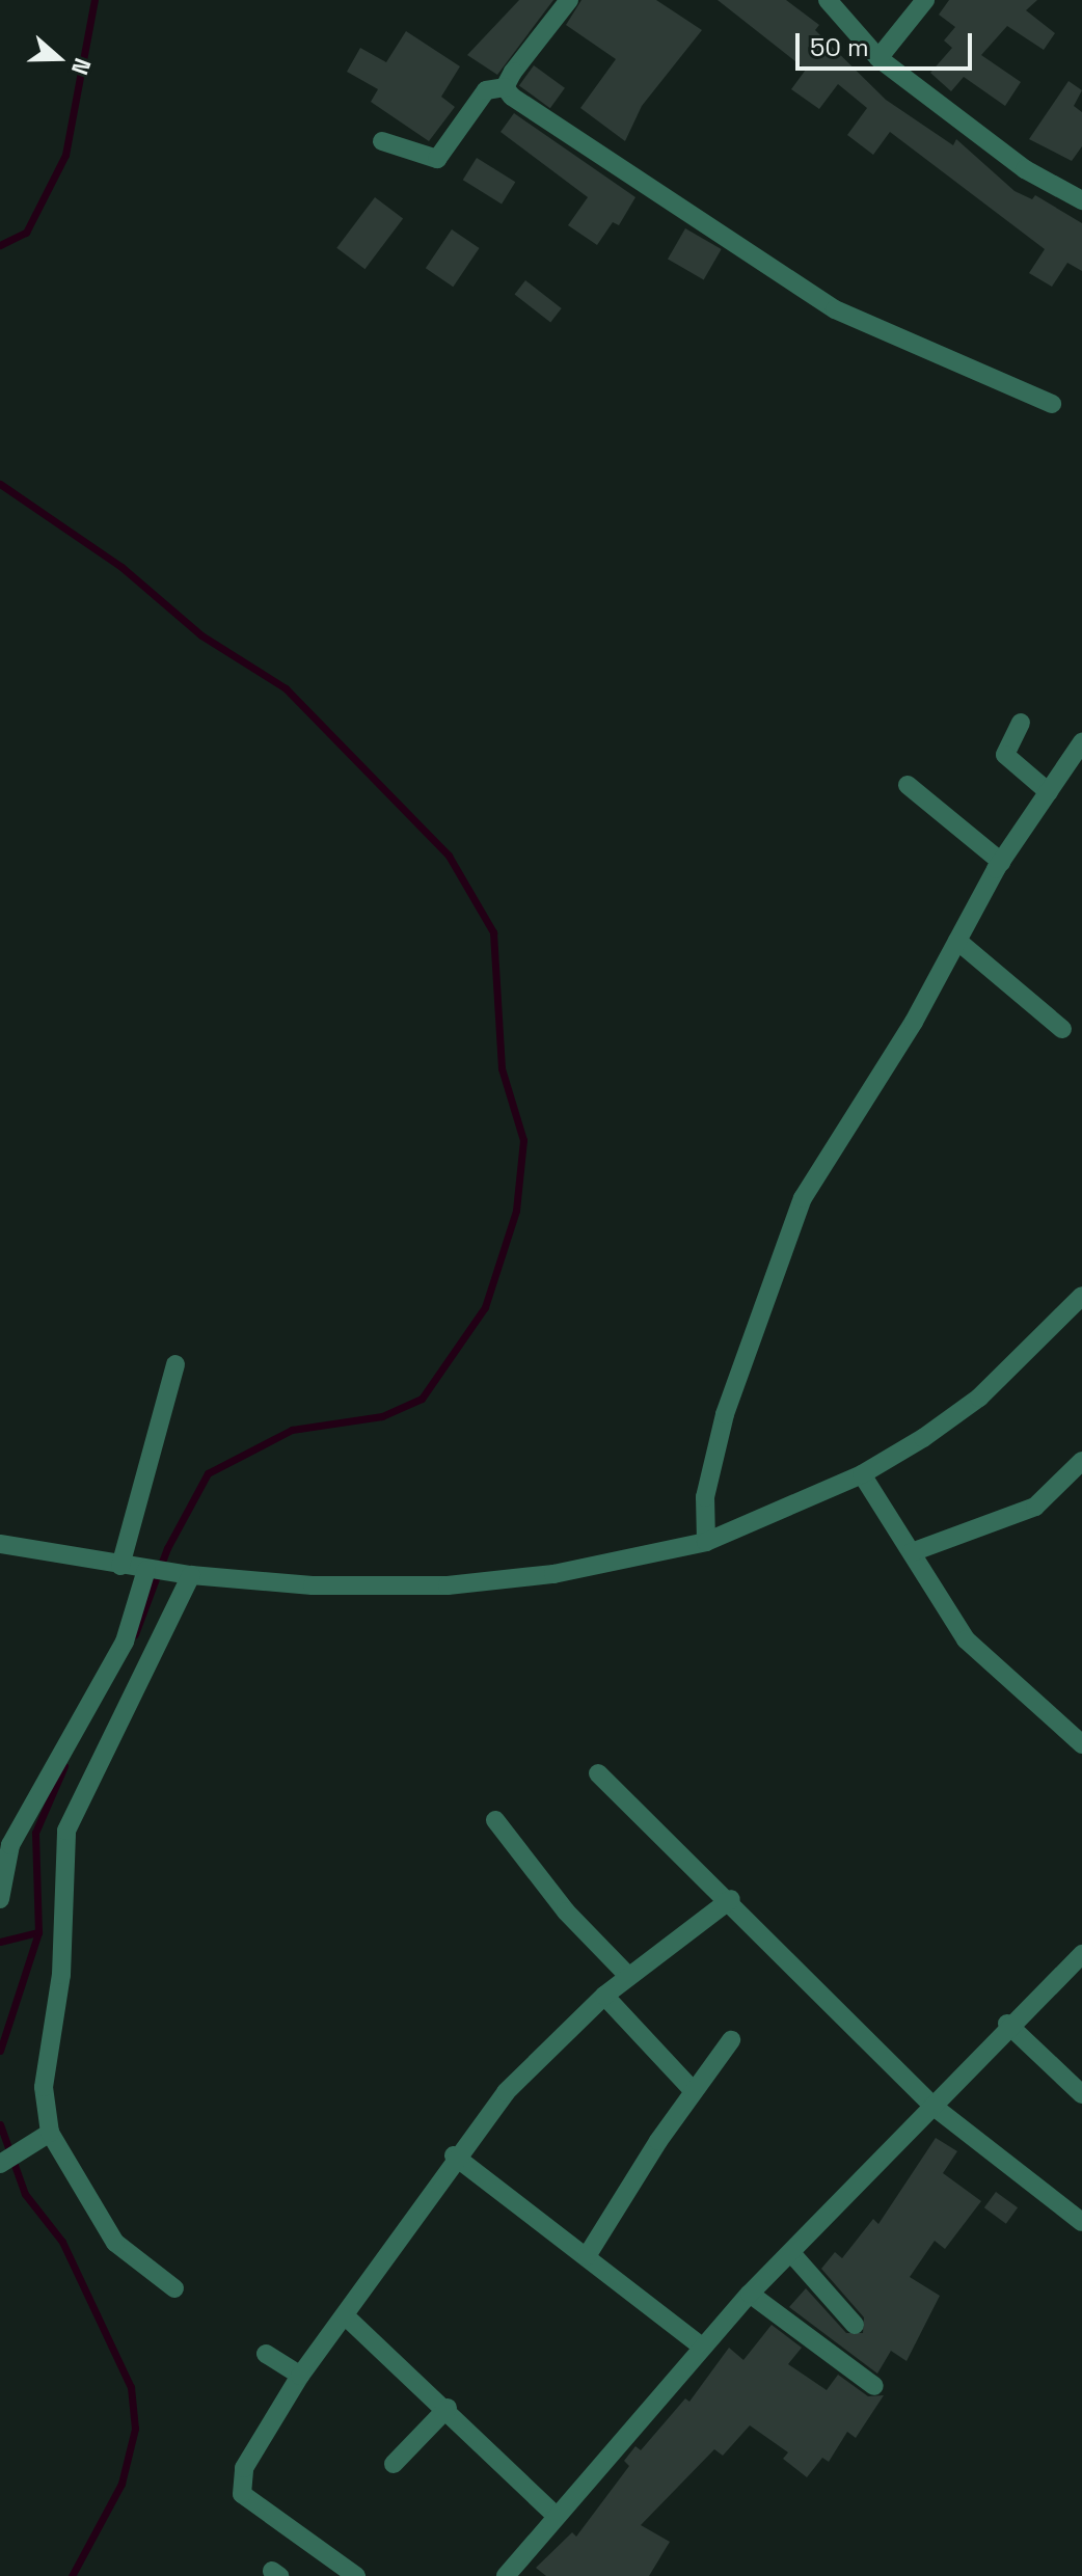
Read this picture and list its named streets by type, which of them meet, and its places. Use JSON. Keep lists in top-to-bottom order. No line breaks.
{"scale_bar":"50 m","north":"right"}
